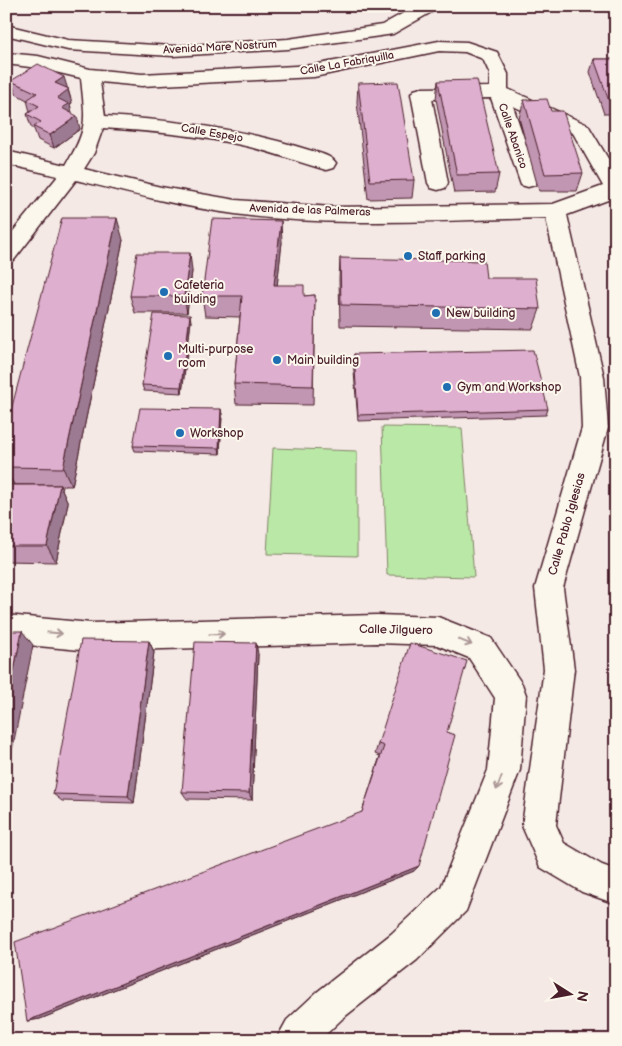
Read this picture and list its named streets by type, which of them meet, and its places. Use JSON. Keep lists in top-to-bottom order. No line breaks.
{"streets":{"street":["Avenida Mare Nostrum","Calle La Fabriquilla","Calle Espejo","Calle Abanico","Avenida de las Palmeras","Calle Pablo Iglesias","Calle Jilguero"]},"crossings":[["Calle La Fabriquilla","Calle Abanico"],["Avenida de las Palmeras","Calle Pablo Iglesias"]],"places":["Staff parking","Cafeteria building","New building","Multi-purpose room","Main building","Gym and Workshop","Workshop"],"north":"right"}
